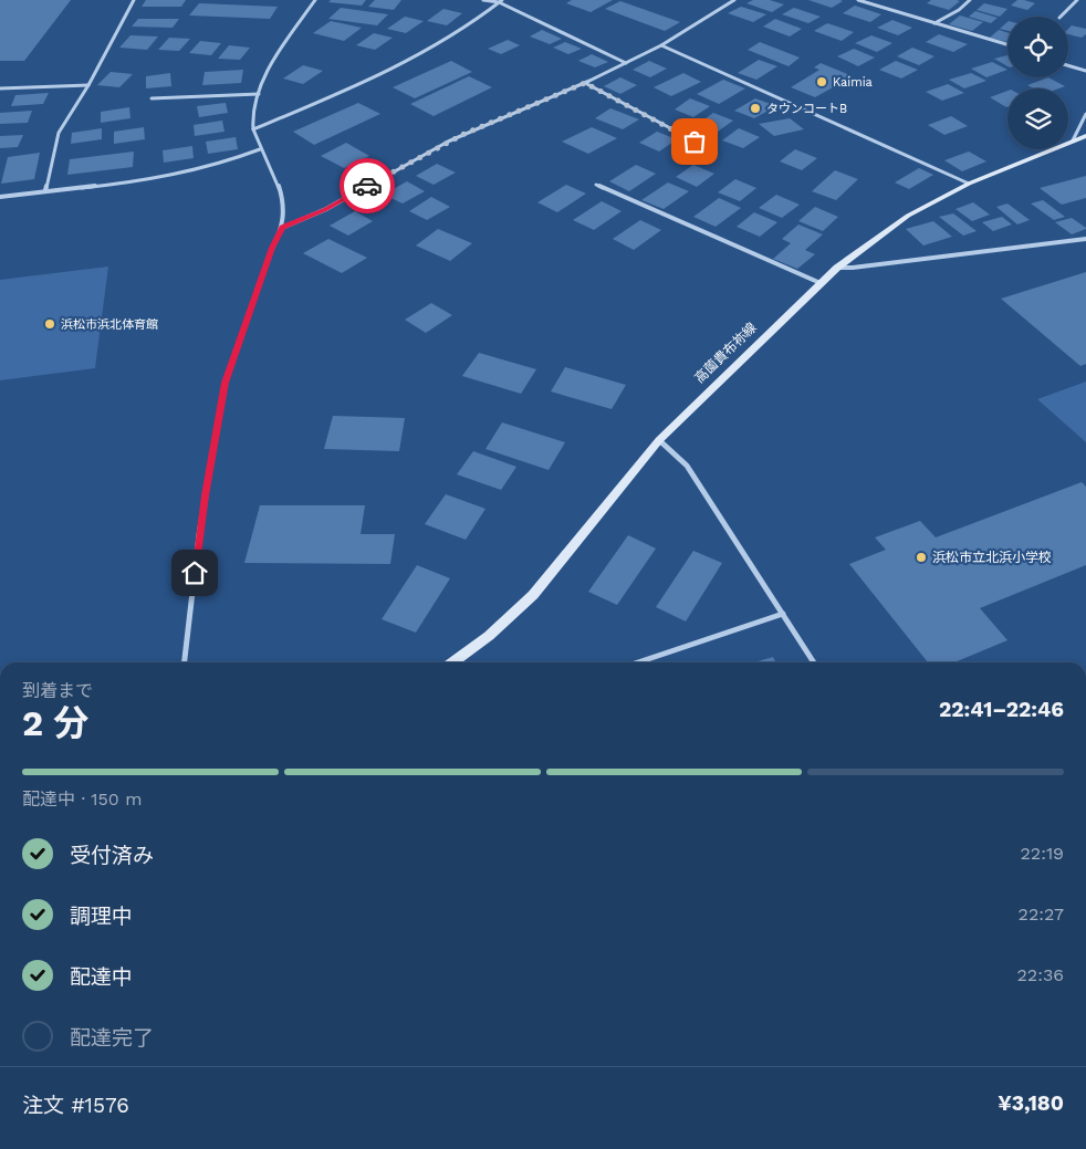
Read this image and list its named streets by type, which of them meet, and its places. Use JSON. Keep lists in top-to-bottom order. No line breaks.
{"streets":{"main road":["高薗貴布祢線"]},"places":["Kaimia","タウンコートB","浜松市浜北体育館","浜松市立北浜小学校"],"page":{"heading":["2 分","到着まで","22:41–22:46"],"panel":["注文 #1576","¥3,180"],"bar":"配達中 · 150 m","list":[["受付済み","22:19"],["調理中","22:27"],["配達中","22:36"],"配達完了"]}}
